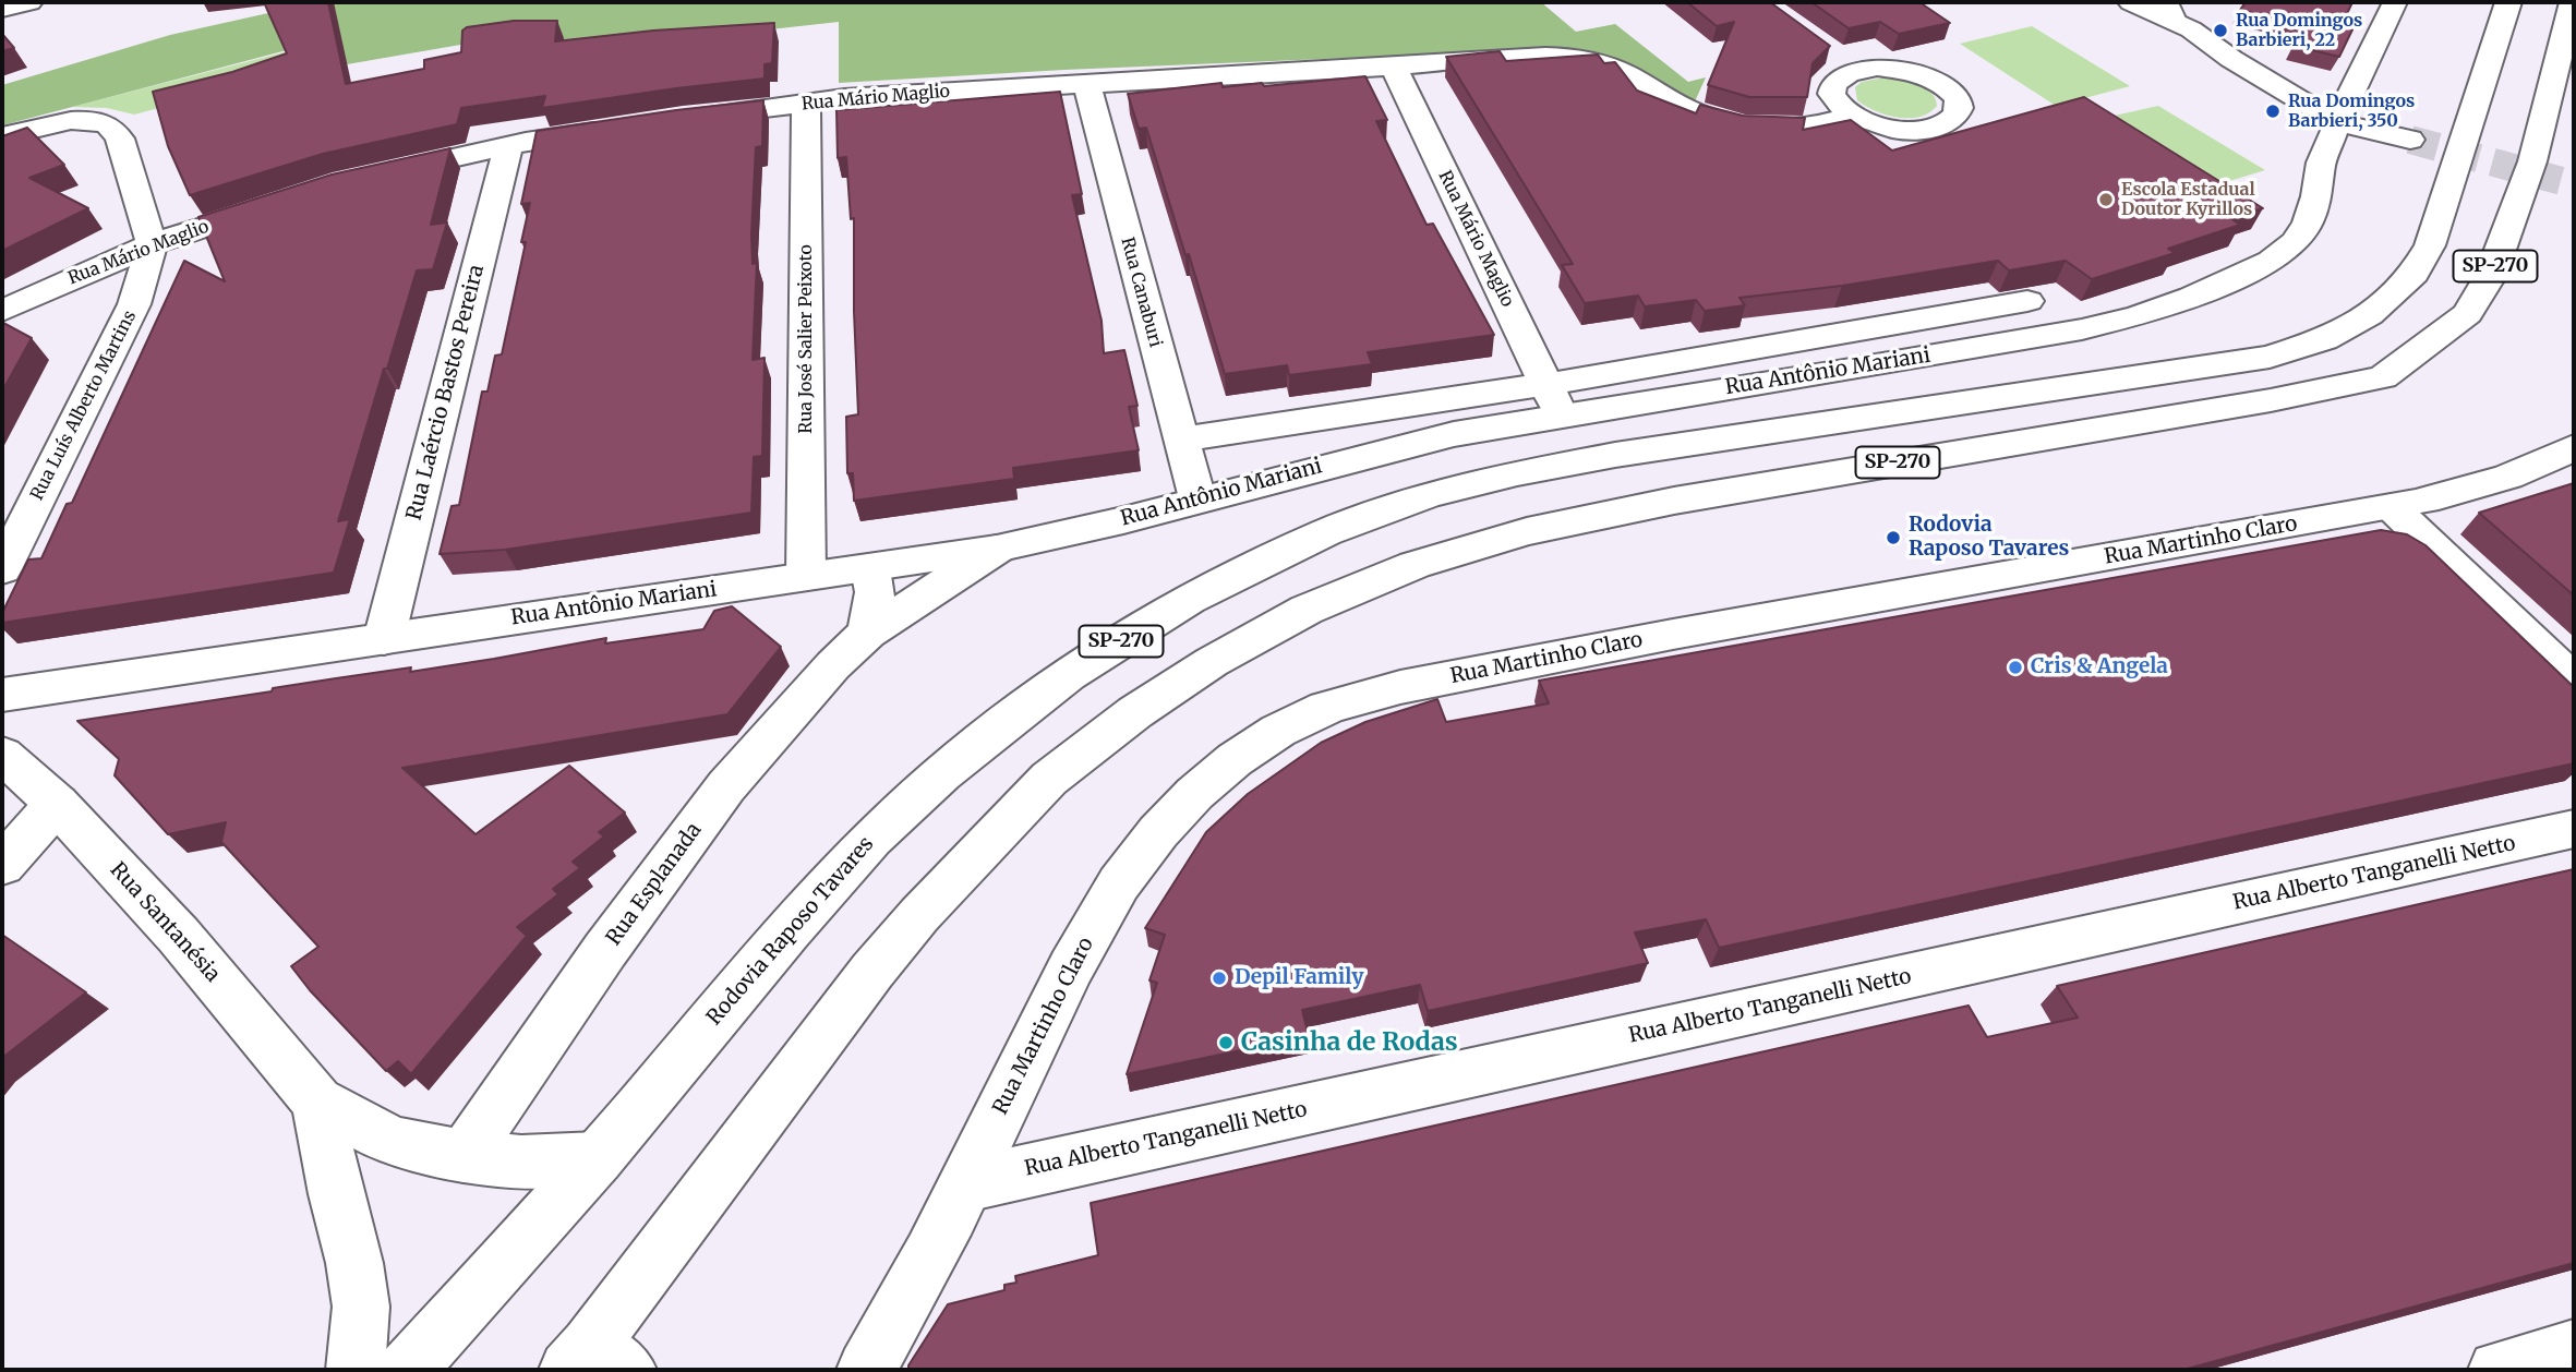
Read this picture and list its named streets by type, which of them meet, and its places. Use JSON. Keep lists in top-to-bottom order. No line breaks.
{"streets":{"main road":["Rua Mário Maglio","SP-270","Rua Canaburi","Rua José Salier Peixoto","Rua Antônio Mariani","Rua Laércio Bastos Pereira","Rua Luís Alberto Martins","Rua Martinho Claro","Rua Alberto Tanganelli Netto","Rua Esplanada","Rua Santanésia","Rodovia Raposo Tavares"]},"crossings":[["Rua Mário Maglio","Rua Canaburi"],["Rua Mário Maglio","Rua José Salier Peixoto"],["Rua Mário Maglio","Rua Antônio Mariani"],["Rua Mário Maglio","Rua Luís Alberto Martins"],["Rua Canaburi","Rua Antônio Mariani"],["Rua José Salier Peixoto","Rua Antônio Mariani"],["Rua Antônio Mariani","Rua Laércio Bastos Pereira"],["Rua Antônio Mariani","Rua Esplanada"],["Rua Martinho Claro","Rua Alberto Tanganelli Netto"],["Rua Esplanada","Rua Santanésia"],["Rua Santanésia","Rodovia Raposo Tavares"]],"places":["Rua Domingos Barbieri, 22","Rua Domingos Barbieri, 350","Escola Estadual Doutor Kyrillos","Rodovia Raposo Tavares","Cris & Angela","Depil Family","Casinha de Rodas"]}
